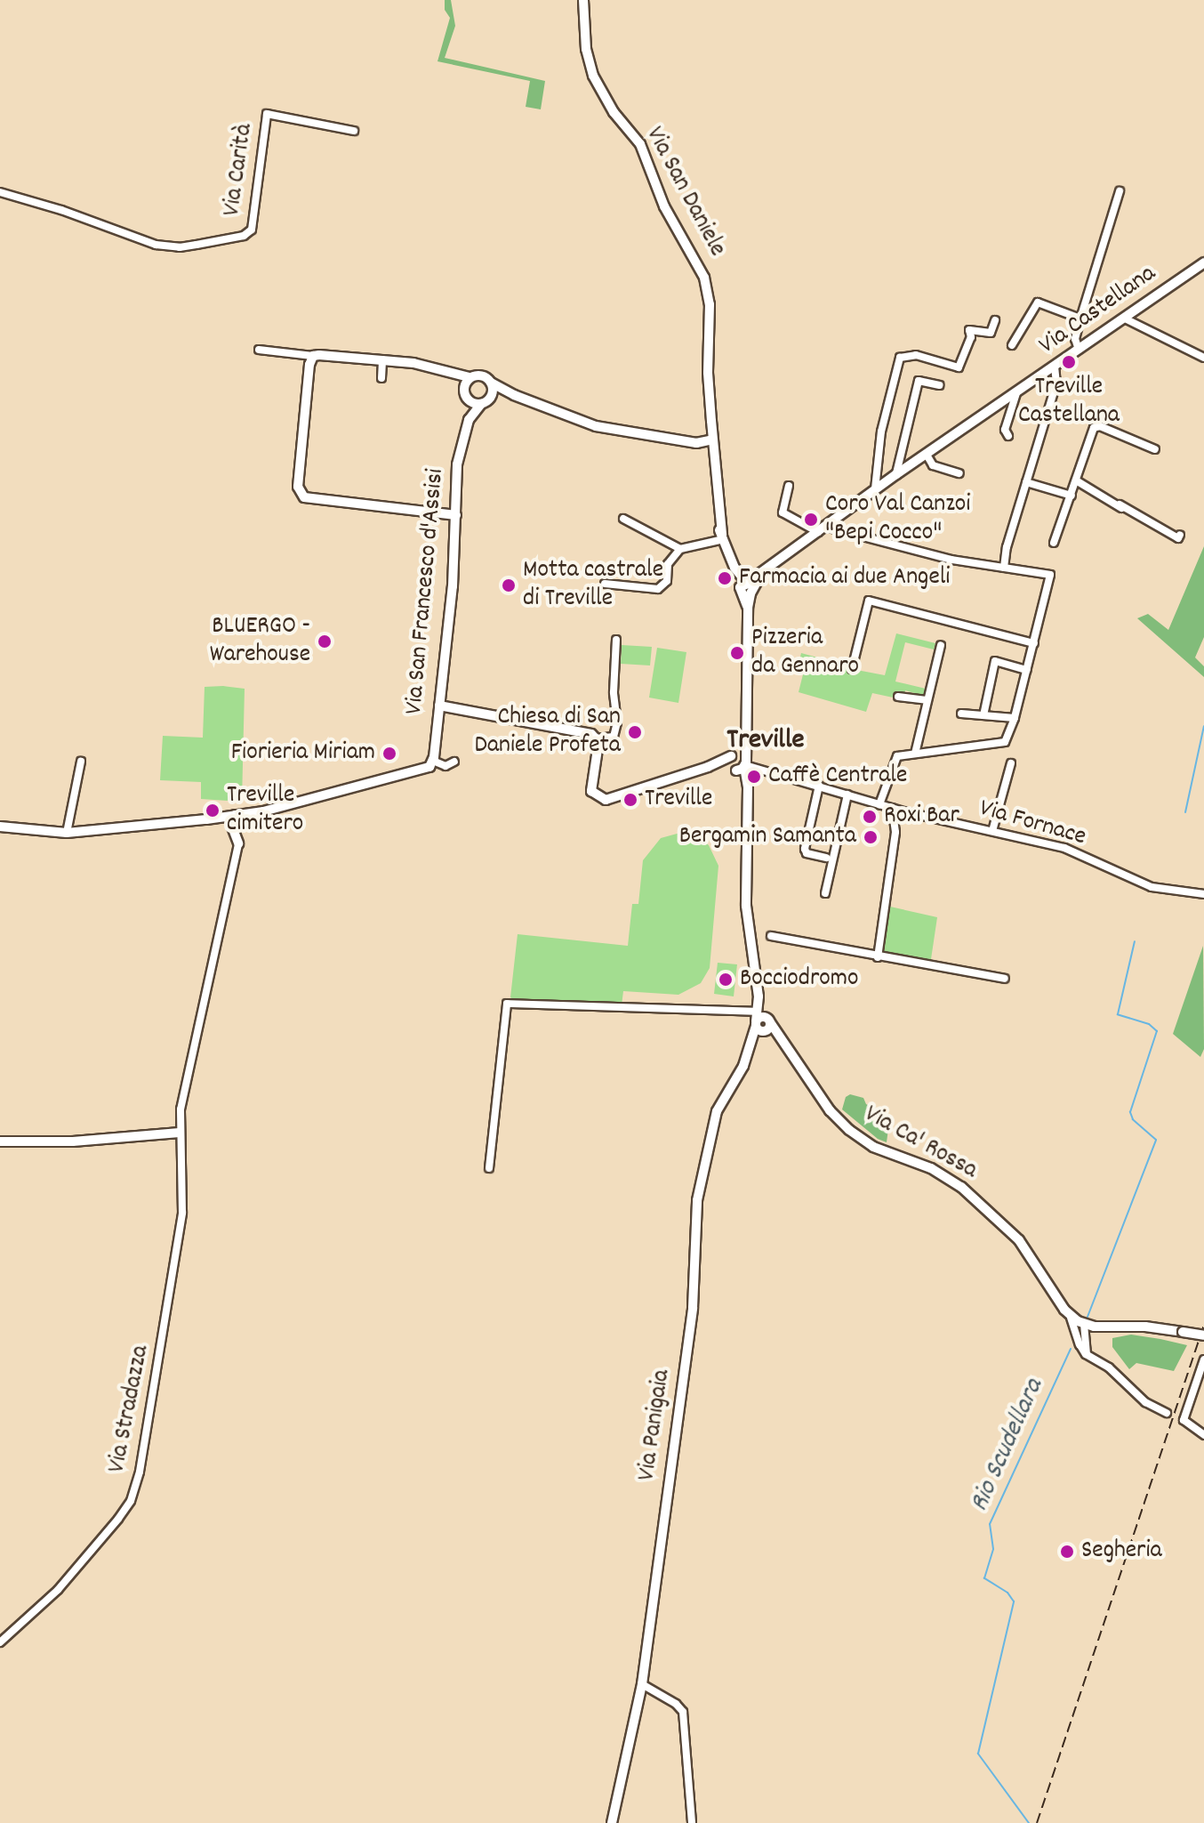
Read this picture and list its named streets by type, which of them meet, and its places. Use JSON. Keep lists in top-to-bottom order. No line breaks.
{"streets":{"street":["Via Carità","Via San Daniele","Via Castellana","Via San Francesco d'Assisi","Via Fornace","Via Ca' Rossa","Via Stradazza","Via Panigaia"]},"crossings":[["Via San Daniele","Via Castellana"],["Via Ca' Rossa","Via Panigaia"]],"districts":["Treville"],"water":["Rio Scudellara"],"places":["Treville Castellana","Coro Val Canzoi \"Bepi Cocco\"","Farmacia ai due Angeli","Motta castrale di Treville","BLUERGO - Warehouse","Pizzeria da Gennaro","Chiesa di San Daniele Profeta","Fiorieria Miriam","Caffè Centrale","Treville","Treville cimitero","Roxi Bar","Bergamin Samanta","Bocciodromo","Segheria"]}
